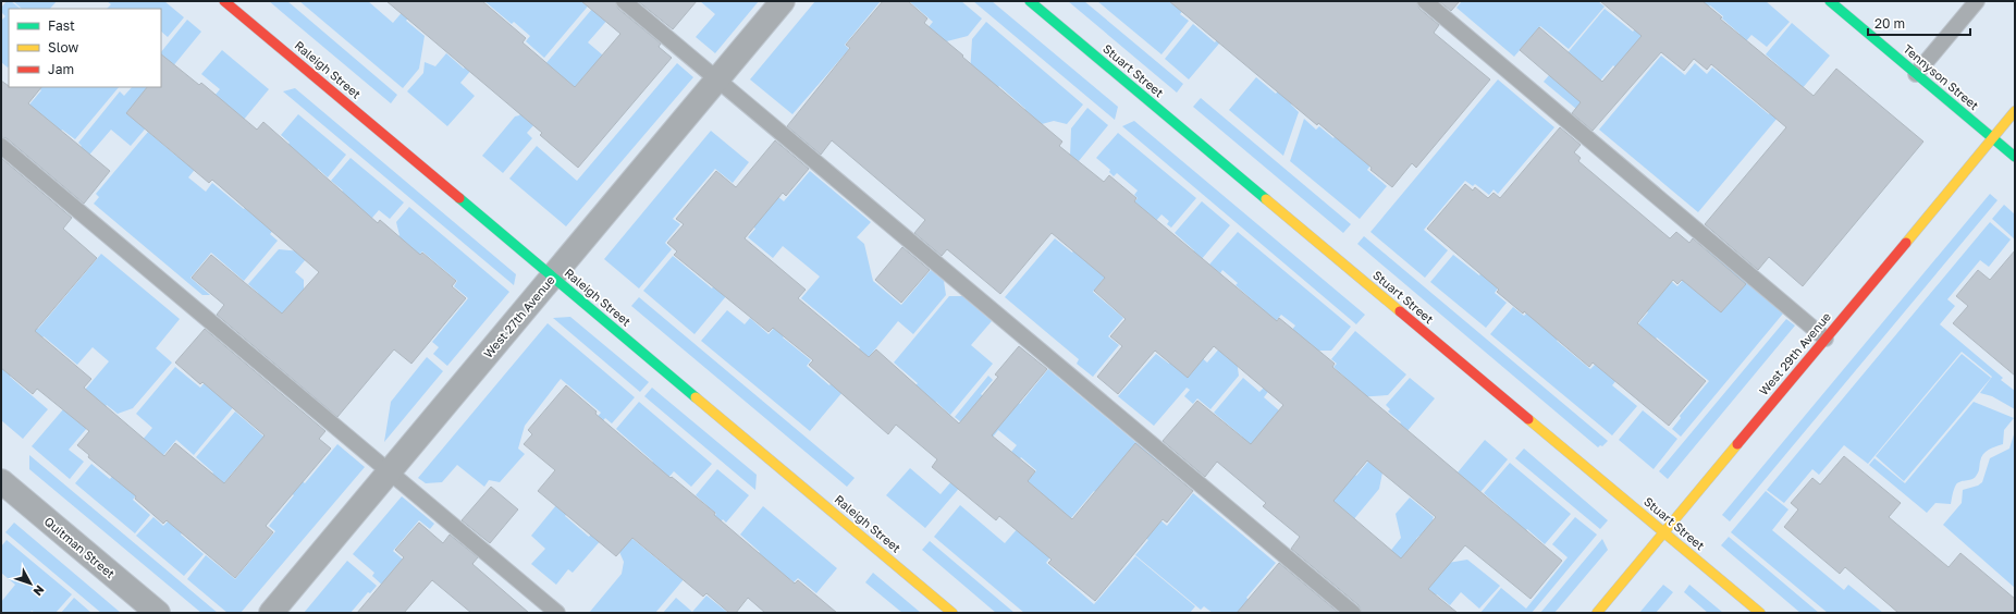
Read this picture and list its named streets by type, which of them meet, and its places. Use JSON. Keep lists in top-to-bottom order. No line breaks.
{"streets":{"street":["Raleigh Street","Stuart Street","Tennyson Street","West 27th Avenue","West 29th Avenue","Quitman Street"]},"crossings":[["Raleigh Street","West 27th Avenue"],["Stuart Street","West 29th Avenue"],["Tennyson Street","West 29th Avenue"]],"legend":["Fast","Slow","Jam"],"scale_bar":"20 m","north":"bottom right"}
